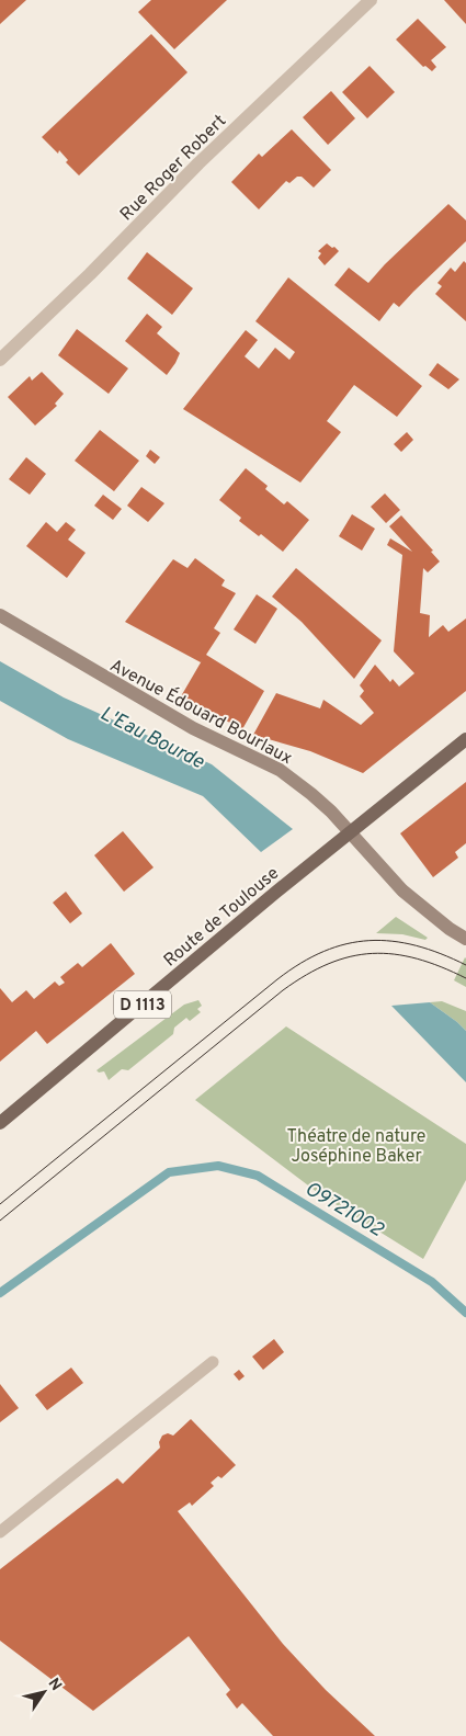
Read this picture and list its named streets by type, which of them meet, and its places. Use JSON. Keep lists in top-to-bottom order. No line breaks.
{"streets":{"main road":["Route de Toulouse","D 1113"],"street":["Rue Roger Robert","Avenue Édouard Bourlaux"]},"crossings":[["Avenue Édouard Bourlaux","Route de Toulouse"]],"water":["L'Eau Bourde","O9721002"],"parks":["Théatre de nature Joséphine Baker"],"north":"top right"}
